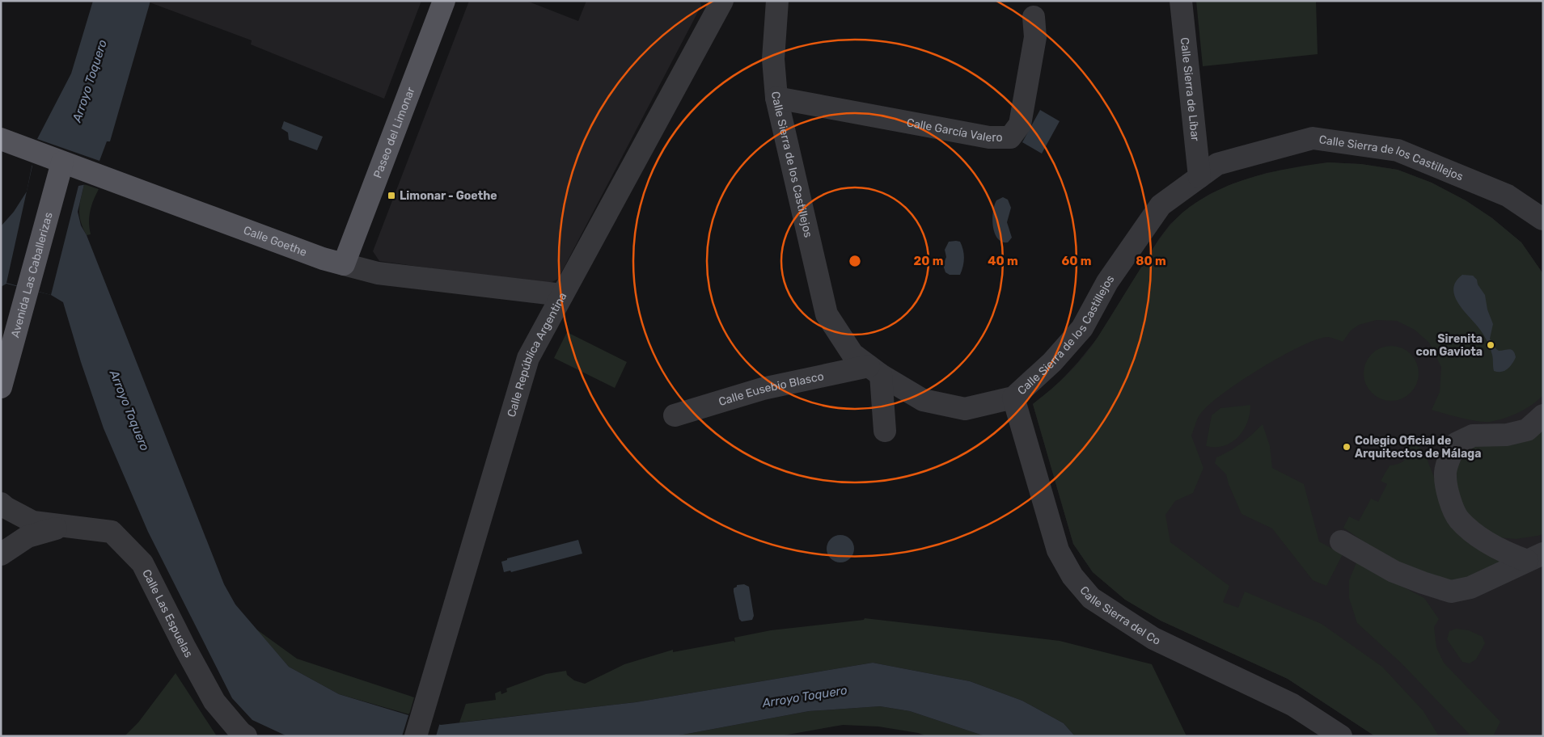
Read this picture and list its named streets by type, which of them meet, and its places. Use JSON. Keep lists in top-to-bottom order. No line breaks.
{"streets":{"main road":["Paseo del Limonar","Calle Goethe","Avenida Las Caballerizas"],"street":["Calle Sierra de Líbar","Calle García Valero","Calle Sierra de los Castillejos","Calle República Argentina","Calle Eusebio Blasco","Calle Las Espuelas","Calle Sierra del Co"]},"crossings":[["Calle Sierra de Líbar","Calle Sierra de los Castillejos"],["Calle García Valero","Calle Sierra de los Castillejos"],["Paseo del Limonar","Calle Goethe"],["Calle Sierra de los Castillejos","Calle Eusebio Blasco"],["Calle Sierra de los Castillejos","Calle Sierra del Co"],["Calle Goethe","Avenida Las Caballerizas"],["Calle Goethe","Calle República Argentina"]],"water":["Arroyo Toquero"],"places":{"transit":["Limonar - Goethe"],"other":["Sirenita con Gaviota","Colegio Oficial de Arquitectos de Málaga"]},"rings":["20 m","40 m","60 m","80 m"]}
